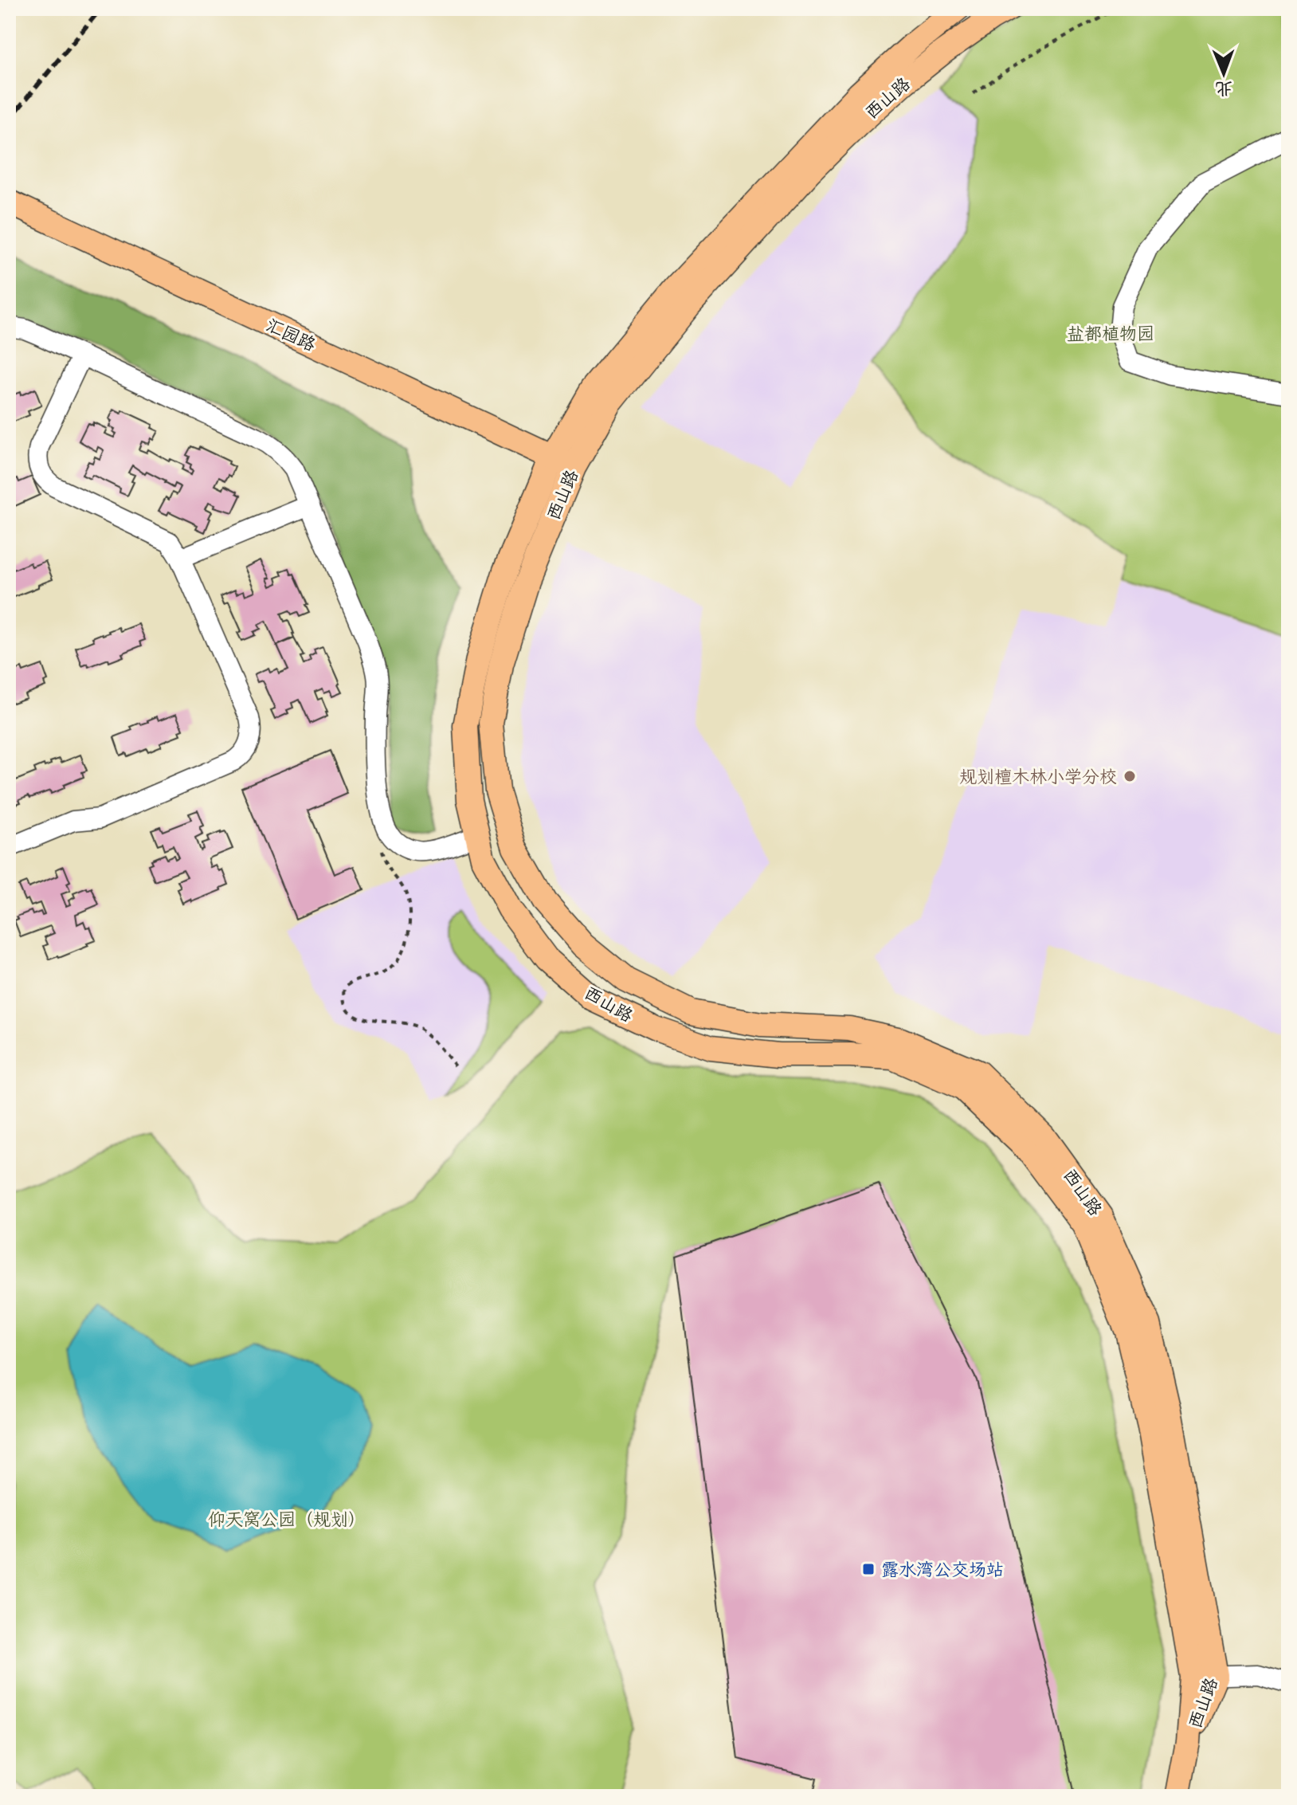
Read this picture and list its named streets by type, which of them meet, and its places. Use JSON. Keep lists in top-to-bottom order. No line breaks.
{"streets":{"main road":["西山路","汇园路"]},"crossings":[["西山路","汇园路"]],"parks":["盐都植物园","仰天窝公园（规划）"],"places":{"other":["规划檀木林小学分校"],"transit":["露水湾公交场站"]},"north":"bottom"}
